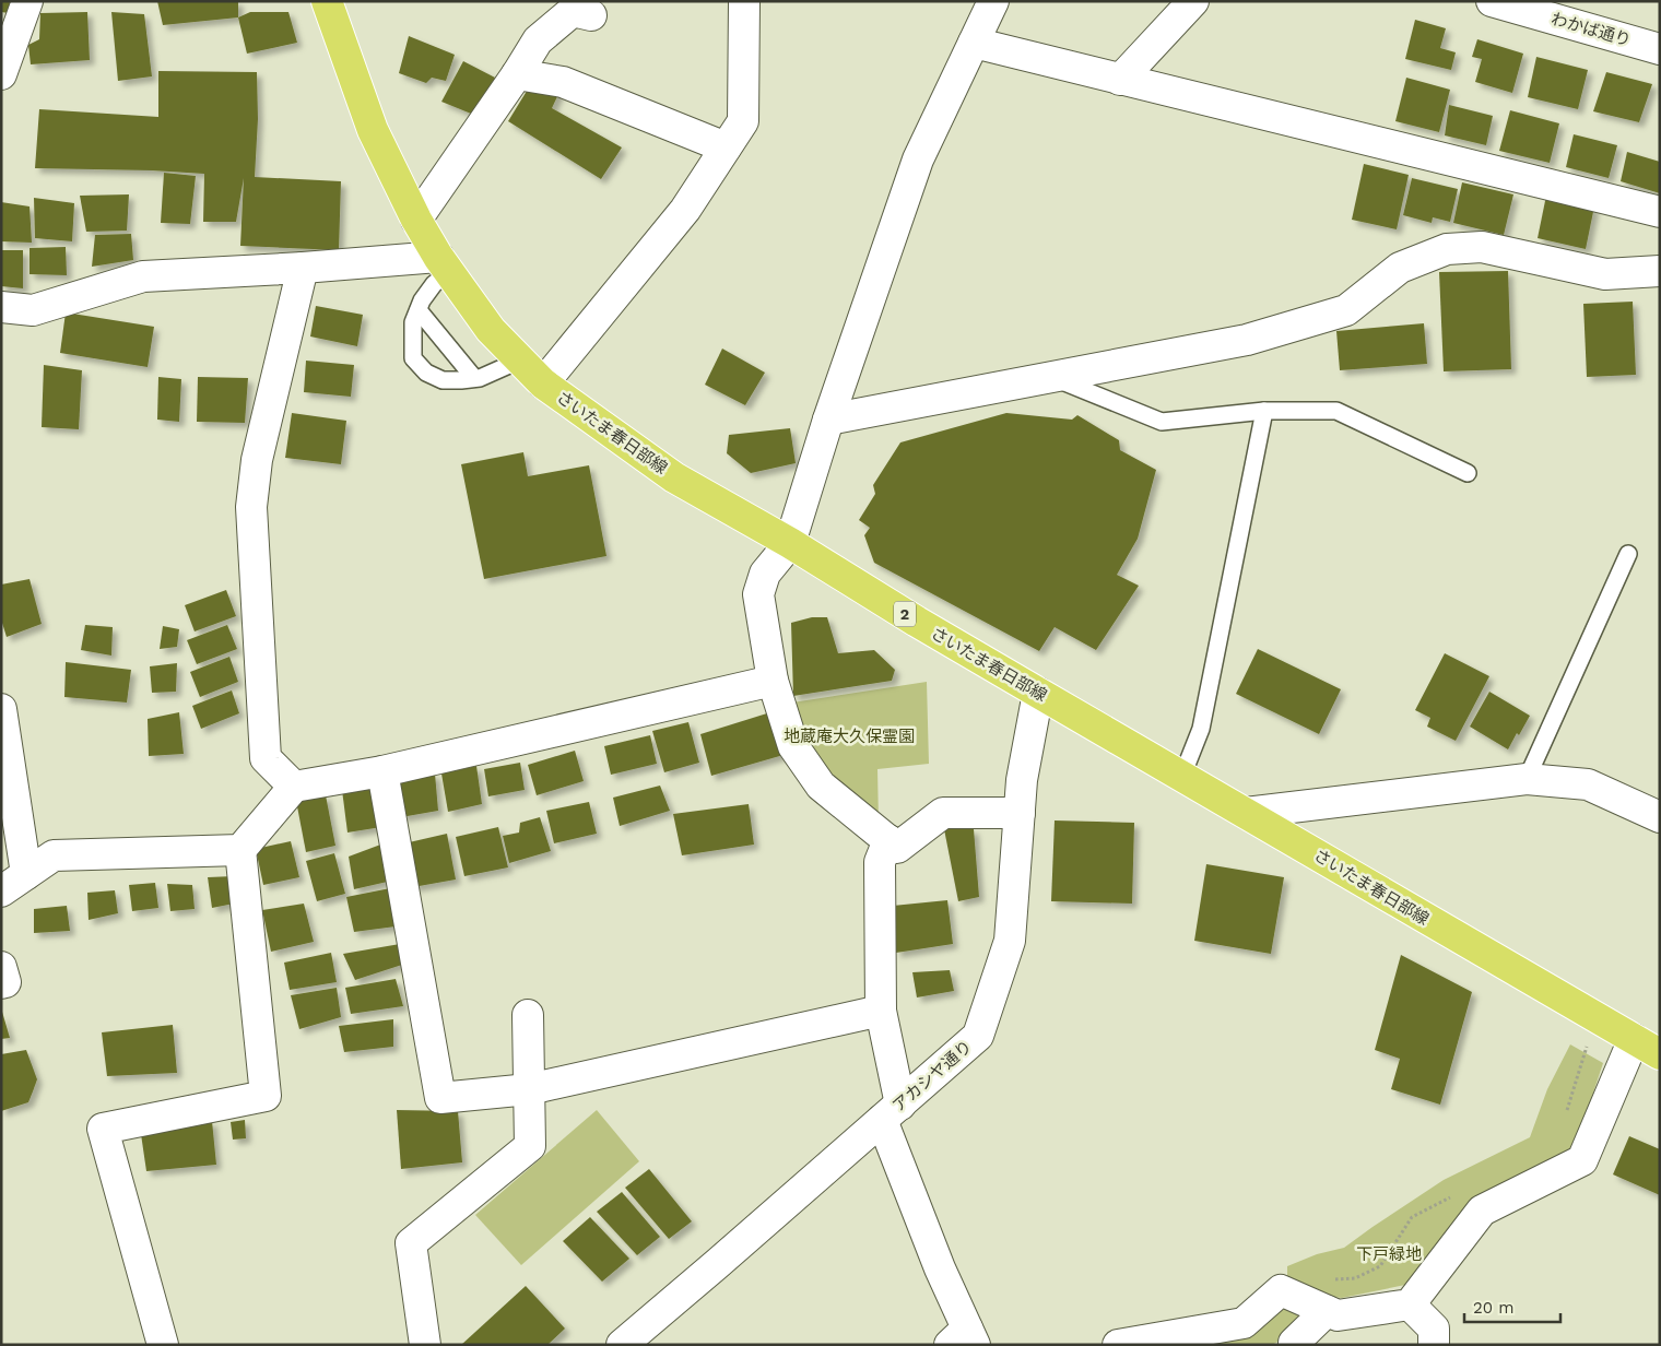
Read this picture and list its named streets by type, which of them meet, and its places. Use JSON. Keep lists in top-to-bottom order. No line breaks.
{"streets":{"main road":["さいたま春日部線","2"],"street":["わかば通り","アカシヤ通り"]},"crossings":[["さいたま春日部線","アカシヤ通り"]],"parks":["地蔵庵大久保霊園","下戸緑地"],"scale_bar":"20 m"}
